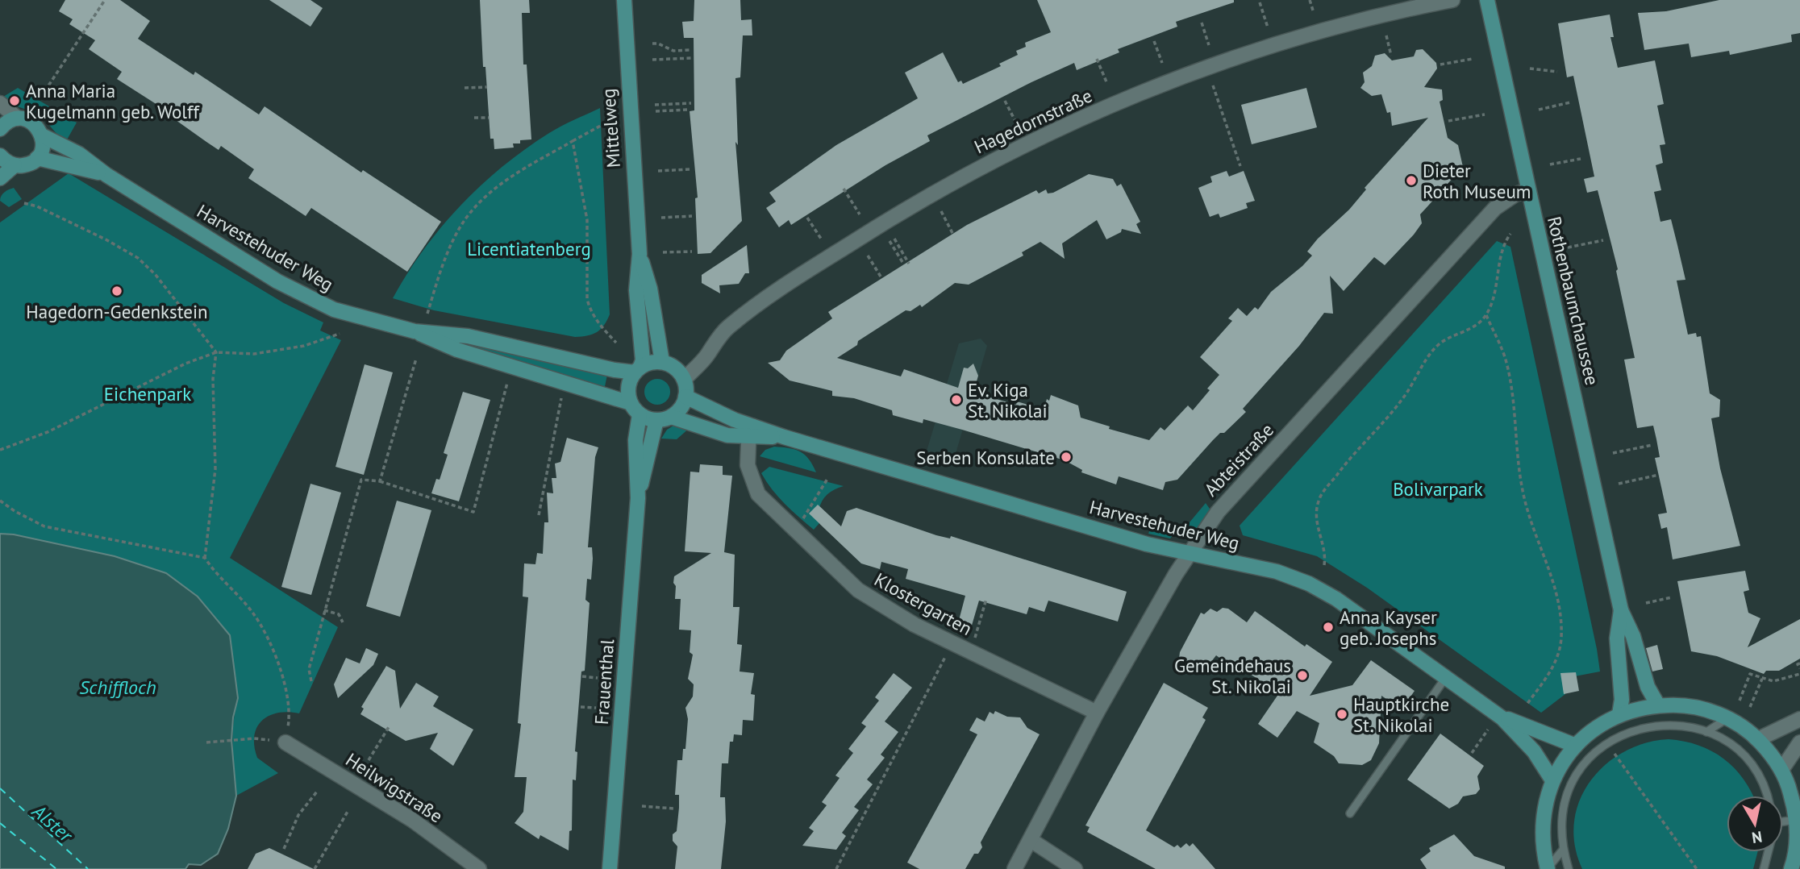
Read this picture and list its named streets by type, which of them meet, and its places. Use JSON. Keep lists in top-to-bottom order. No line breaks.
{"streets":{"street":["Hagedornstraße","Mittelweg","Harvestehuder Weg","Rothenbaumchaussee","Abteistraße","Klostergarten","Frauenthal","Heilwigstraße"]},"crossings":[["Hagedornstraße","Mittelweg"],["Hagedornstraße","Harvestehuder Weg"],["Hagedornstraße","Frauenthal"],["Mittelweg","Harvestehuder Weg"],["Mittelweg","Frauenthal"],["Harvestehuder Weg","Abteistraße"],["Harvestehuder Weg","Klostergarten"],["Harvestehuder Weg","Frauenthal"],["Rothenbaumchaussee","Abteistraße"],["Abteistraße","Klostergarten"]],"water":["Schiffloch","Alster"],"parks":["Licentiatenberg","Eichenpark","Bolivarpark"],"places":["Anna Maria Kugelmann geb. Wolff","Dieter Roth Museum","Hagedorn-Gedenkstein","Ev. Kiga St. Nikolai","Serben Konsulate","Anna Kayser geb. Josephs","Gemeindehaus St. Nikolai","Hauptkirche St. Nikolai"],"north":"bottom"}
